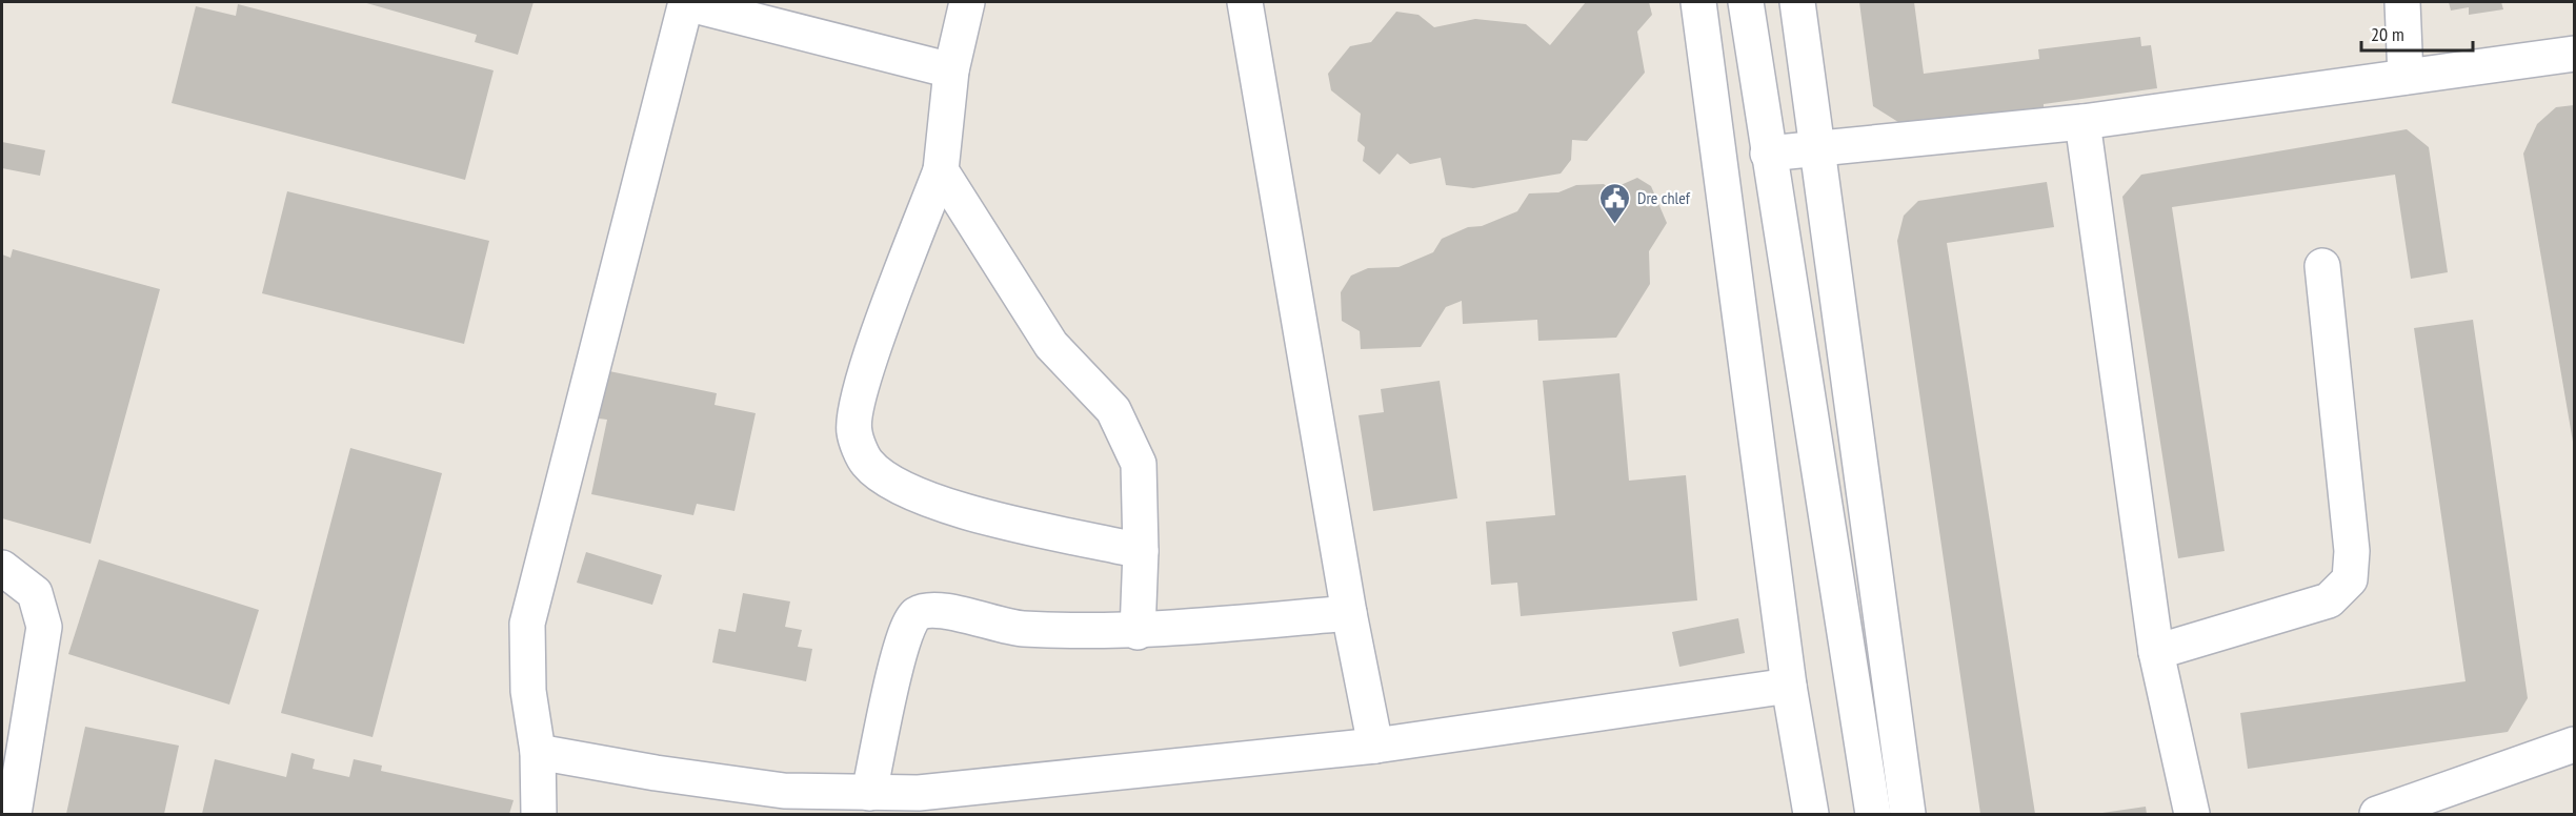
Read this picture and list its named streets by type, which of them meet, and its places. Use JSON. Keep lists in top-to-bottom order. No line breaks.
{"places":{"public building":["Dre chlef"]},"scale_bar":"20 m"}
